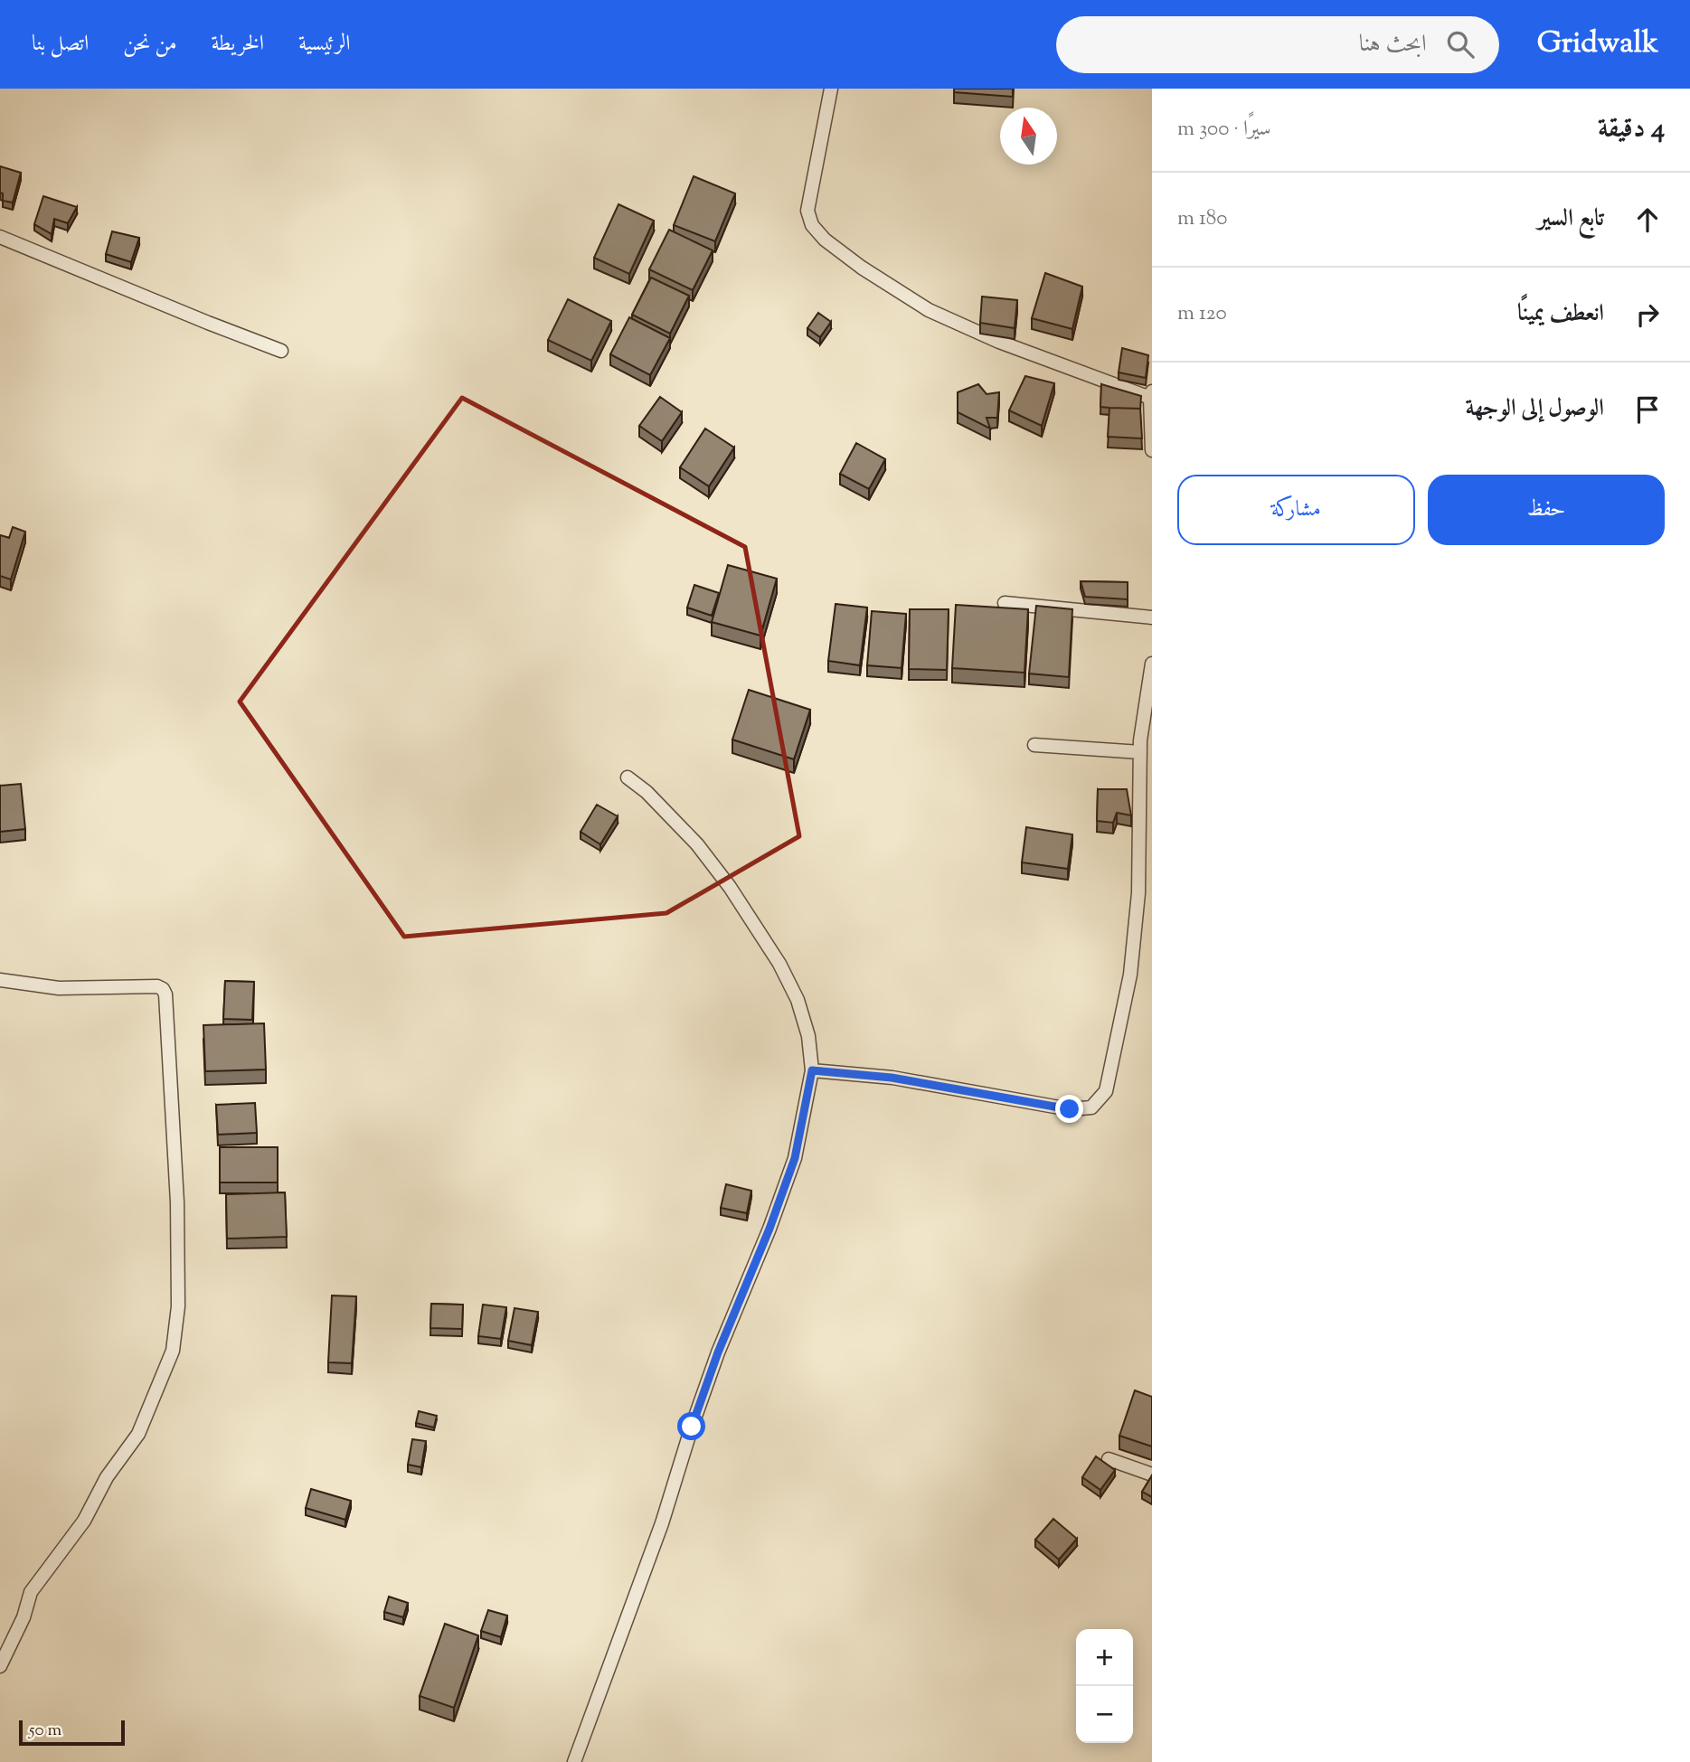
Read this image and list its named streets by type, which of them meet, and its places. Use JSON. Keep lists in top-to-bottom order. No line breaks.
{"scale_bar":"50 m","north":"top","page":{"header":"Gridwalk","search":"ابحث هنا","nav":["الرئيسية","الخريطة","من نحن","اتصل بنا"],"heading":["4 دقيقة","سيرًا · 300 m"],"list":[["تابع السير","180 m"],["انعطف يمينًا","120 m"],"الوصول إلى الوجهة"],"buttons":["حفظ","مشاركة"],"map_buttons":["+","−"],"scale":"50 m"}}
